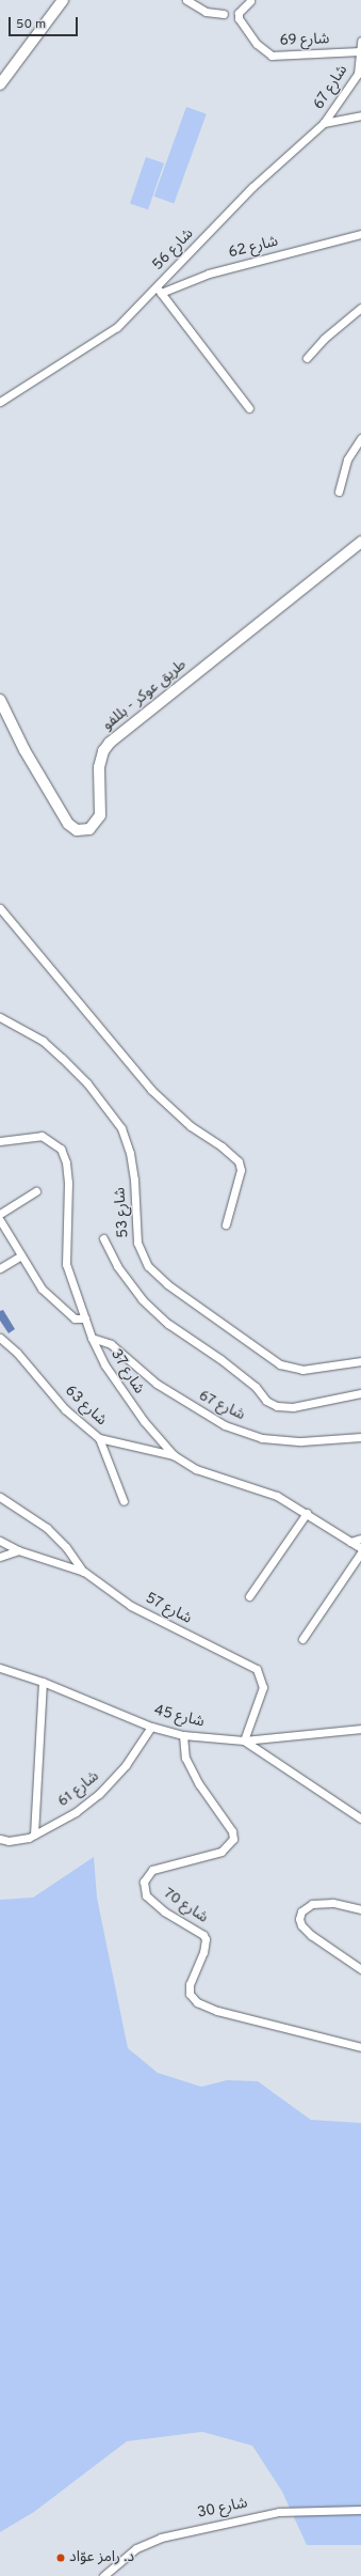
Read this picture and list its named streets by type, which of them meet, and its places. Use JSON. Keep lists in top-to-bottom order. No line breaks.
{"streets":{"street":["شارع 69","شارع 67","شارع 62","شارع 56","طريق عوكر - بللفو","شارع 53","شارع 37","شارع 63","شارع 57","شارع 45","شارع 61","شارع 70","شارع 30"]},"crossings":[["شارع 69","شارع 67"],["شارع 67","شارع 56"],["شارع 67","شارع 37"],["شارع 62","شارع 56"],["شارع 37","شارع 63"],["شارع 57","شارع 45"],["شارع 45","شارع 61"],["شارع 45","شارع 70"]],"places":["د. رامز عوّاد"],"scale_bar":"50 m"}
